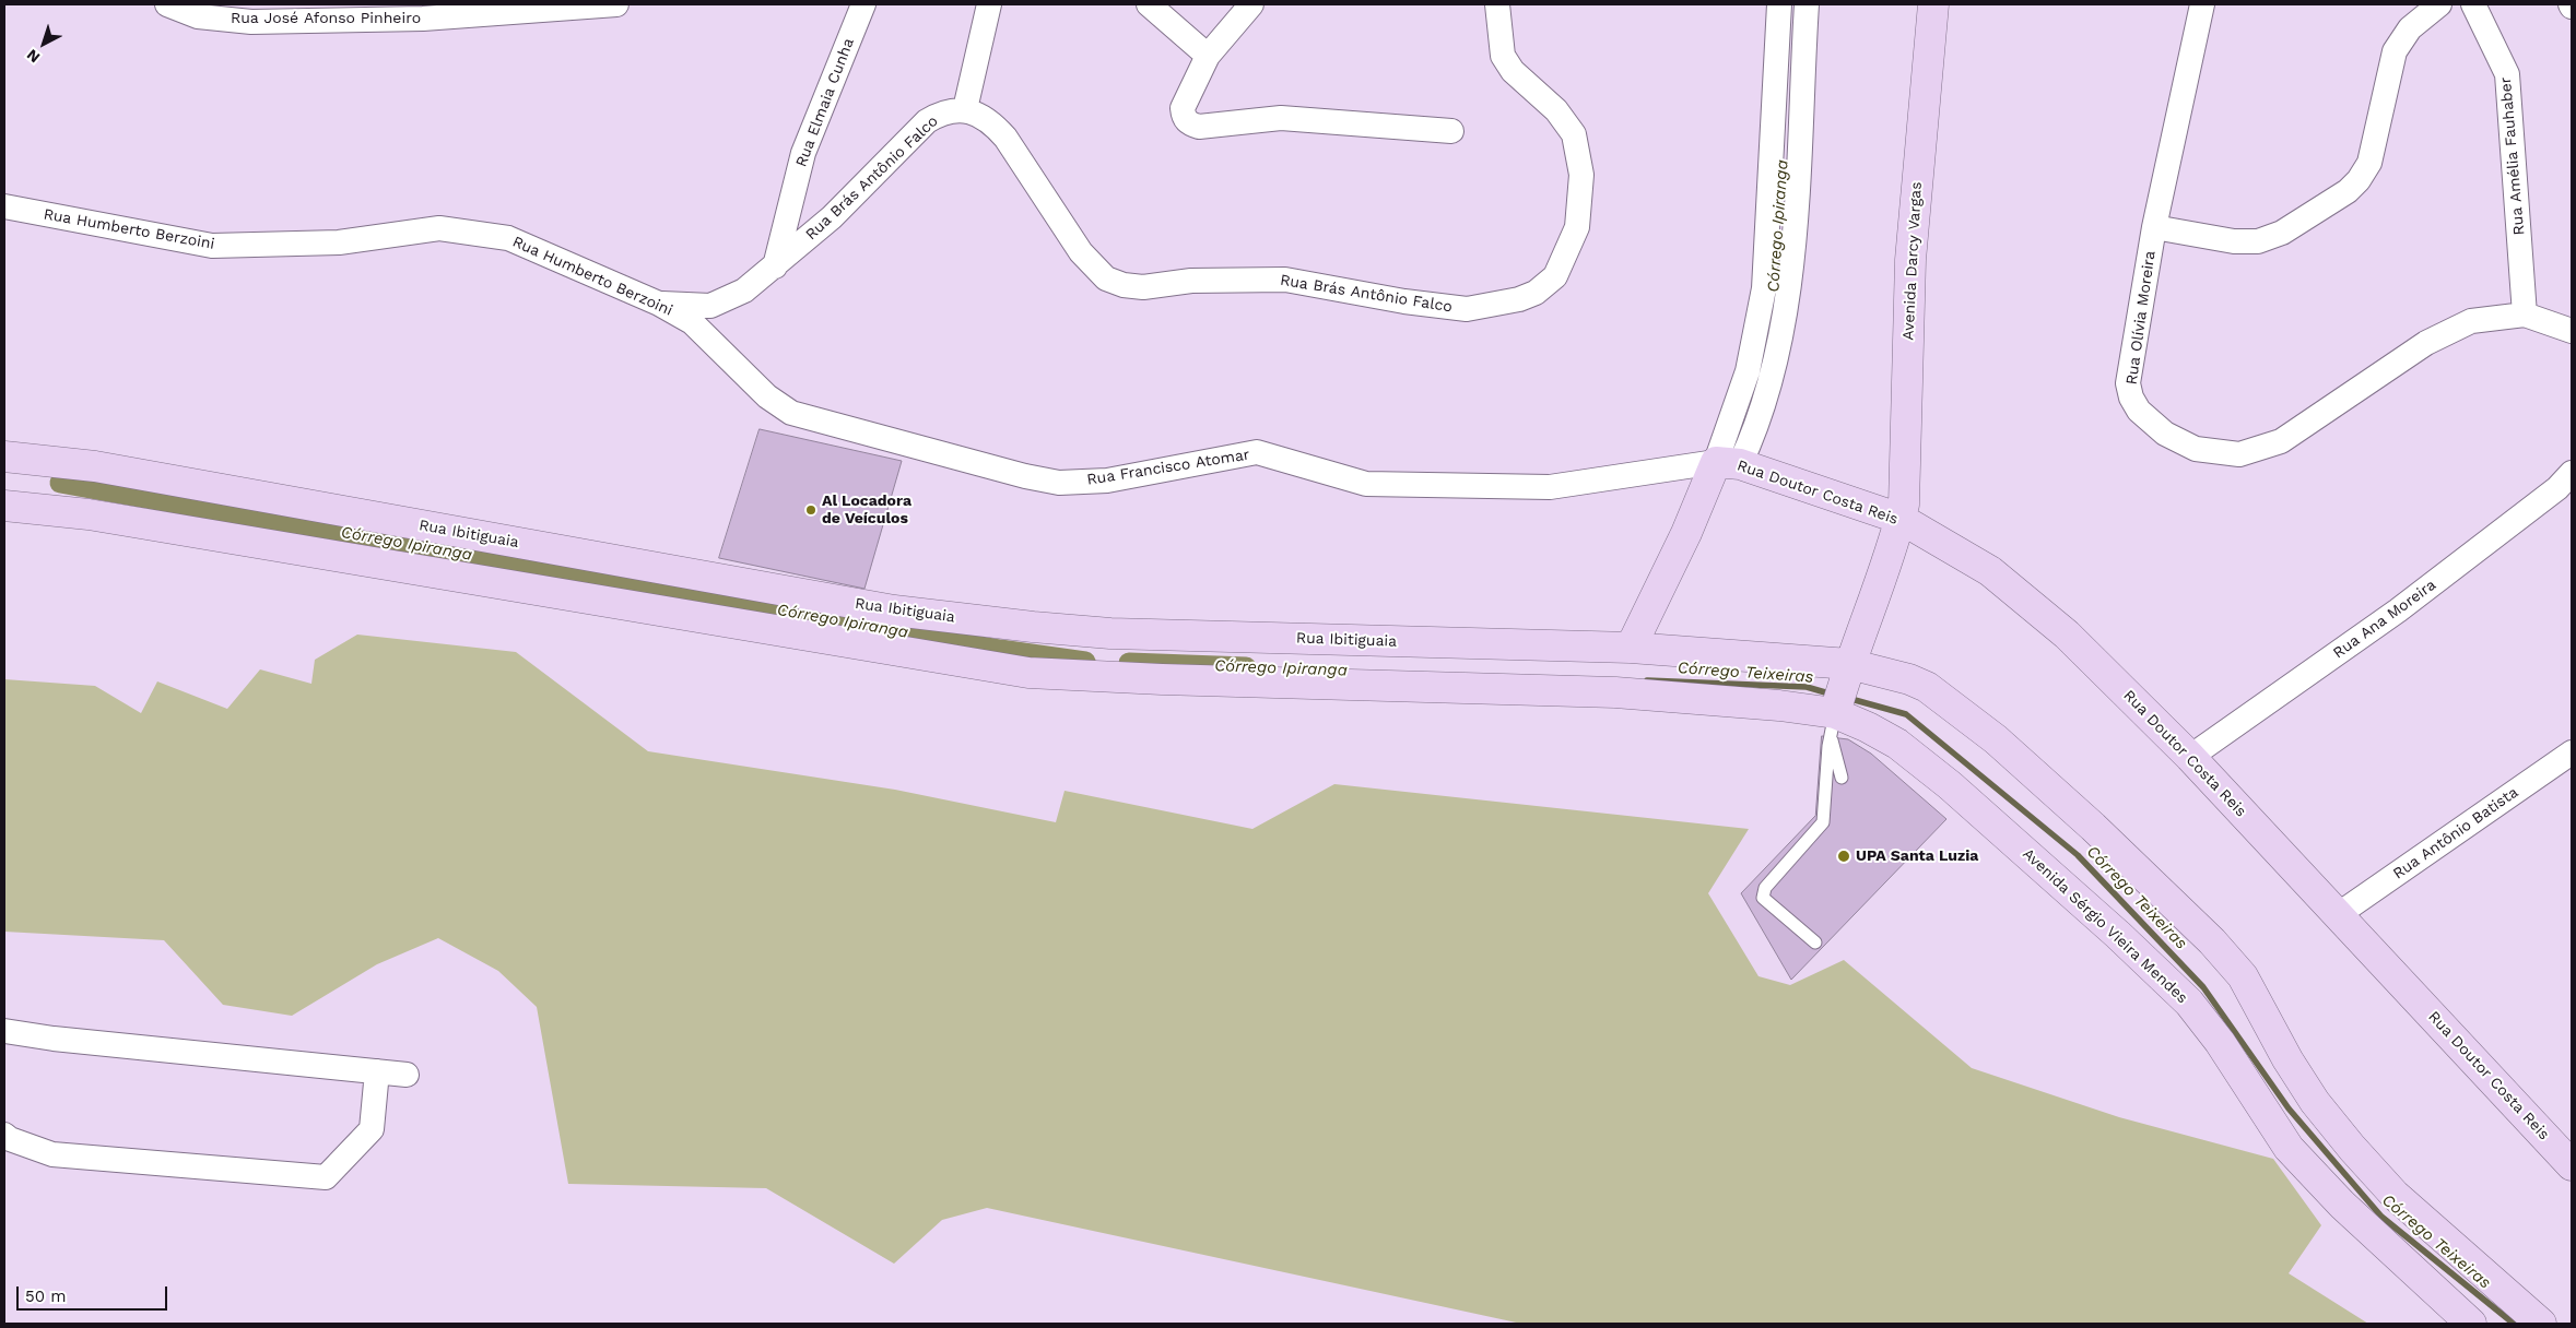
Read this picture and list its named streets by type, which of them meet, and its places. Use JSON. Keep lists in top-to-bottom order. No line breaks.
{"streets":{"main road":["Avenida Darcy Vargas","Rua Doutor Costa Reis","Rua Ibitiguaia","Avenida Sérgio Vieira Mendes"],"street":["Rua José Afonso Pinheiro","Rua Elmaia Cunha","Rua Amélia Fauhaber","Rua Brás Antônio Falco","Rua Humberto Berzoini","Rua Olívia Moreira","Rua Francisco Atomar","Rua Ana Moreira","Rua Antônio Batista"]},"crossings":[["Rua Elmaia Cunha","Rua Brás Antônio Falco"],["Rua Amélia Fauhaber","Rua Olívia Moreira"],["Rua Brás Antônio Falco","Rua Humberto Berzoini"],["Rua Humberto Berzoini","Rua Francisco Atomar"],["Avenida Darcy Vargas","Rua Doutor Costa Reis"],["Avenida Darcy Vargas","Rua Ibitiguaia"],["Avenida Darcy Vargas","Avenida Sérgio Vieira Mendes"],["Rua Francisco Atomar","Rua Doutor Costa Reis"],["Rua Doutor Costa Reis","Rua Ana Moreira"],["Rua Doutor Costa Reis","Rua Antônio Batista"],["Rua Ibitiguaia","Avenida Sérgio Vieira Mendes"]],"water":["Córrego Ipiranga","Córrego Teixeiras"],"places":["Al Locadora de Veículos","UPA Santa Luzia"],"scale_bar":"50 m","north":"bottom left"}
